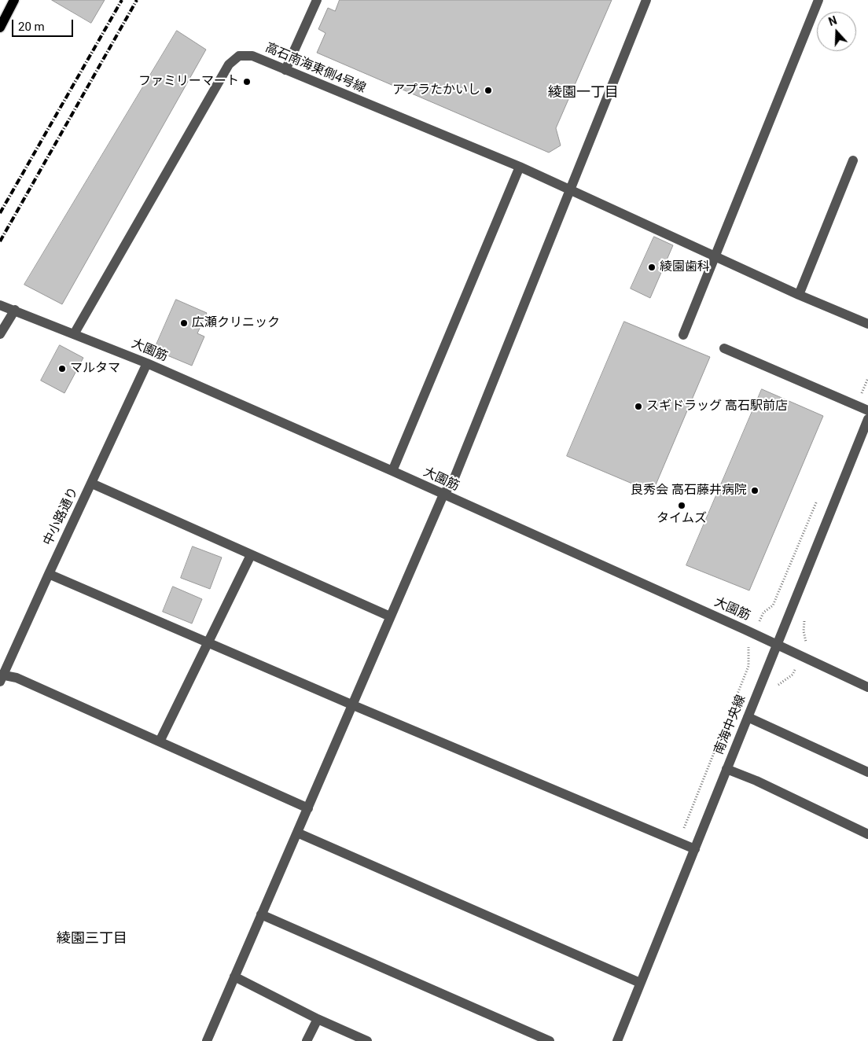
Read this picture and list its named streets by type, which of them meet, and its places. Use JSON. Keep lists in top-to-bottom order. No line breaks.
{"streets":{"street":["高石南海東側4号線","大園筋","中小路通り","南海中央線"]},"crossings":[["高石南海東側4号線","大園筋"],["大園筋","中小路通り"],["大園筋","南海中央線"]],"districts":["綾園一丁目","綾園三丁目"],"places":["ファミリーマート","アプラたかいし","綾園歯科","広瀬クリニック","マルタマ","スギドラッグ 高石駅前店","良秀会 高石藤井病院","タイムズ"],"scale_bar":"20 m","north":"top"}
